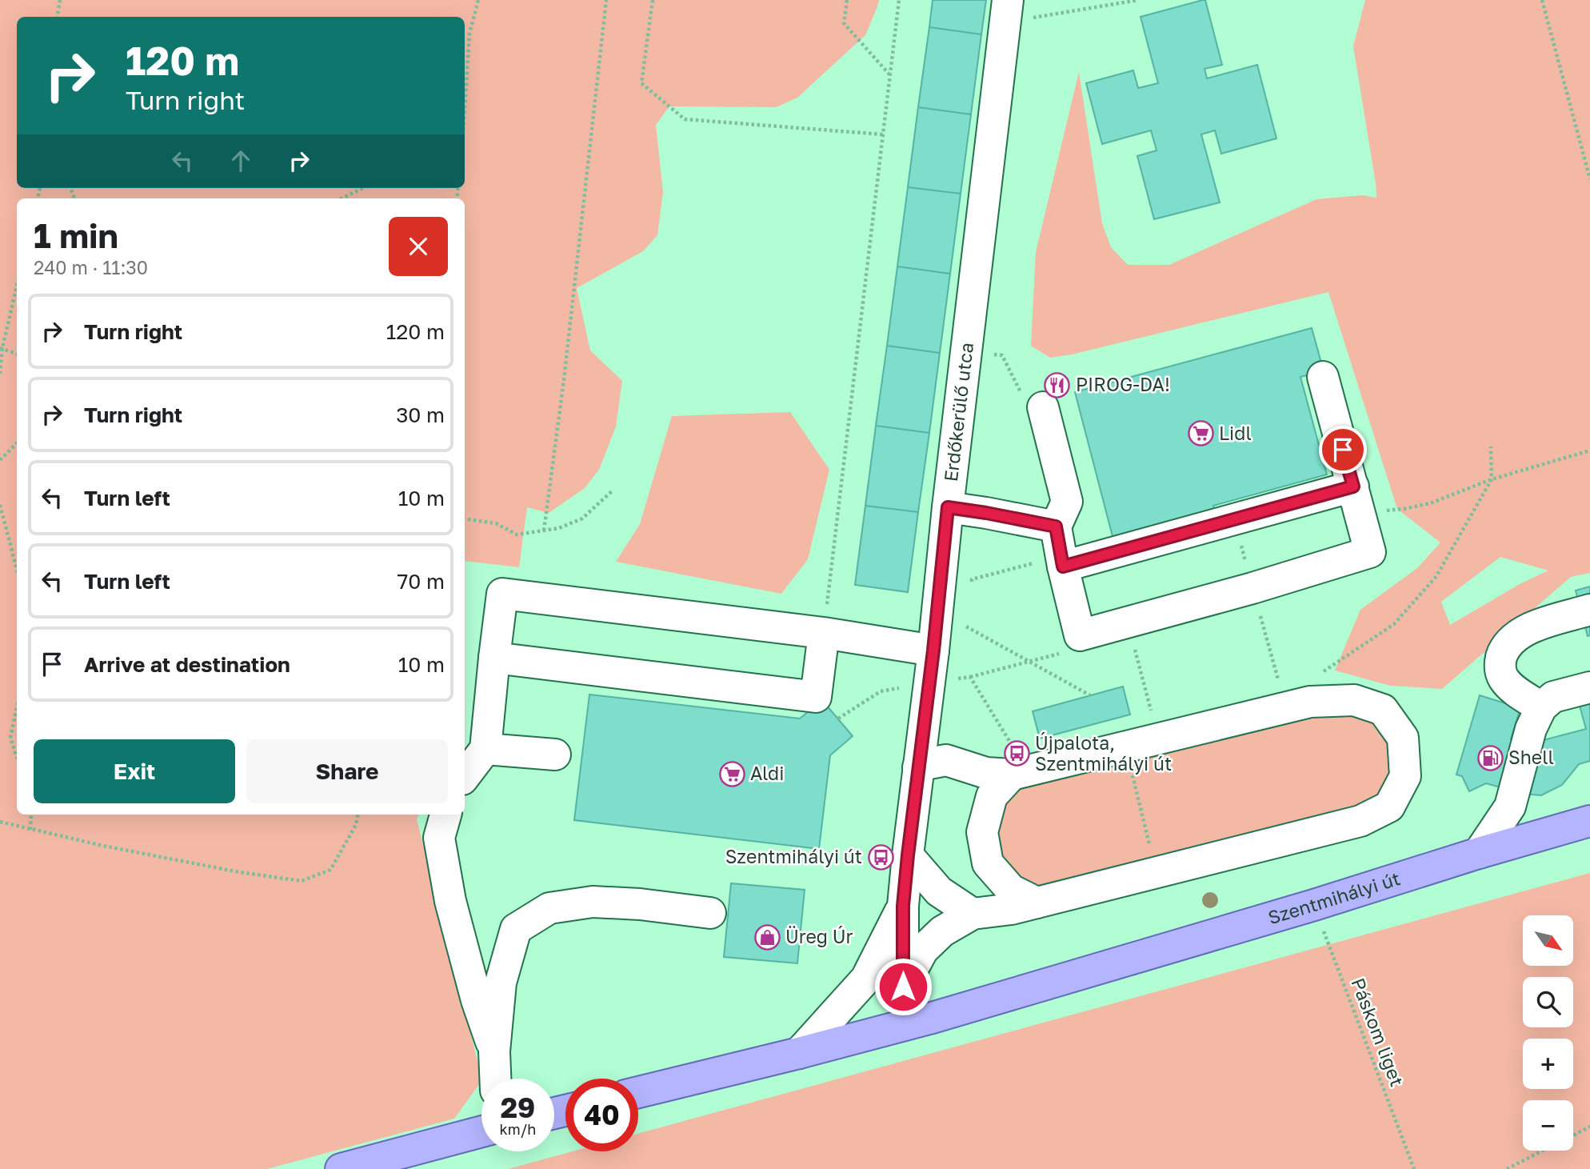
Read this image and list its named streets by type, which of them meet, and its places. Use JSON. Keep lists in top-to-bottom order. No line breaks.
{"streets":{"main road":["Szentmihályi út"],"street":["Erdőkerülő utca"],"path":["Páskom liget"]},"crossings":[["Erdőkerülő utca","Szentmihályi út"],["Szentmihályi út","Páskom liget"]],"places":{"restaurant":["PIROG-DA!"],"supermarket":["Lidl","Aldi"],"bus stop":["Újpalota, Szentmihályi út","Szentmihályi út"],"fuel station":["Shell"],"shop":["Üreg Úr"]},"north":"bottom right","page":{"turn":["120 m","Turn right"],"heading":["1 min","240 m · 11:30"],"list":[{"name":"Turn right","value":"120 m"},{"name":"Turn right","value":"30 m"},{"name":"Turn left","value":"10 m"},{"name":"Turn left","value":"70 m"},{"name":"Arrive at destination","value":"10 m"}],"buttons":["Exit","Share"],"map_buttons":["+","−"],"speed":"29 km/h","limit":"40"}}
